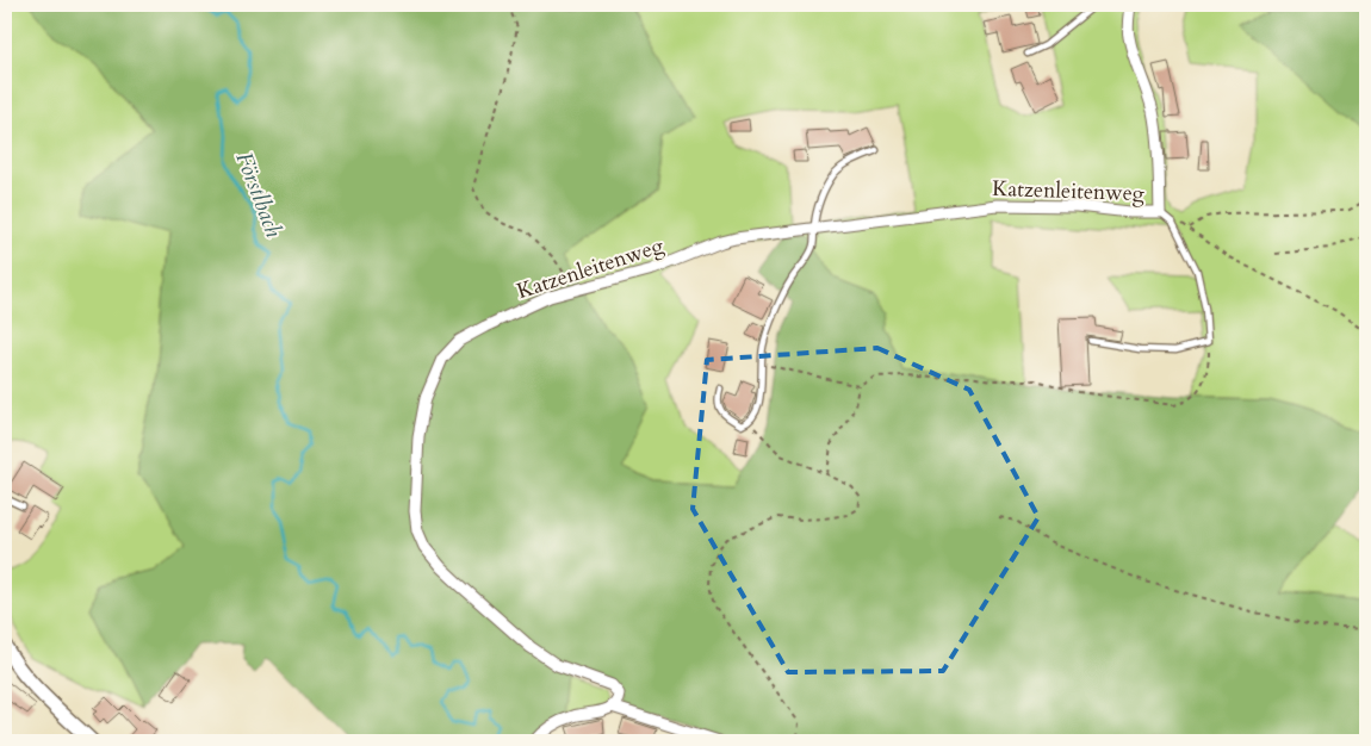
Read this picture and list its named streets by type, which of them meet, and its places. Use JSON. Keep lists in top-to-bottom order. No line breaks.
{"streets":{"street":["Katzenleitenweg"]},"water":["Förstlbach"]}
